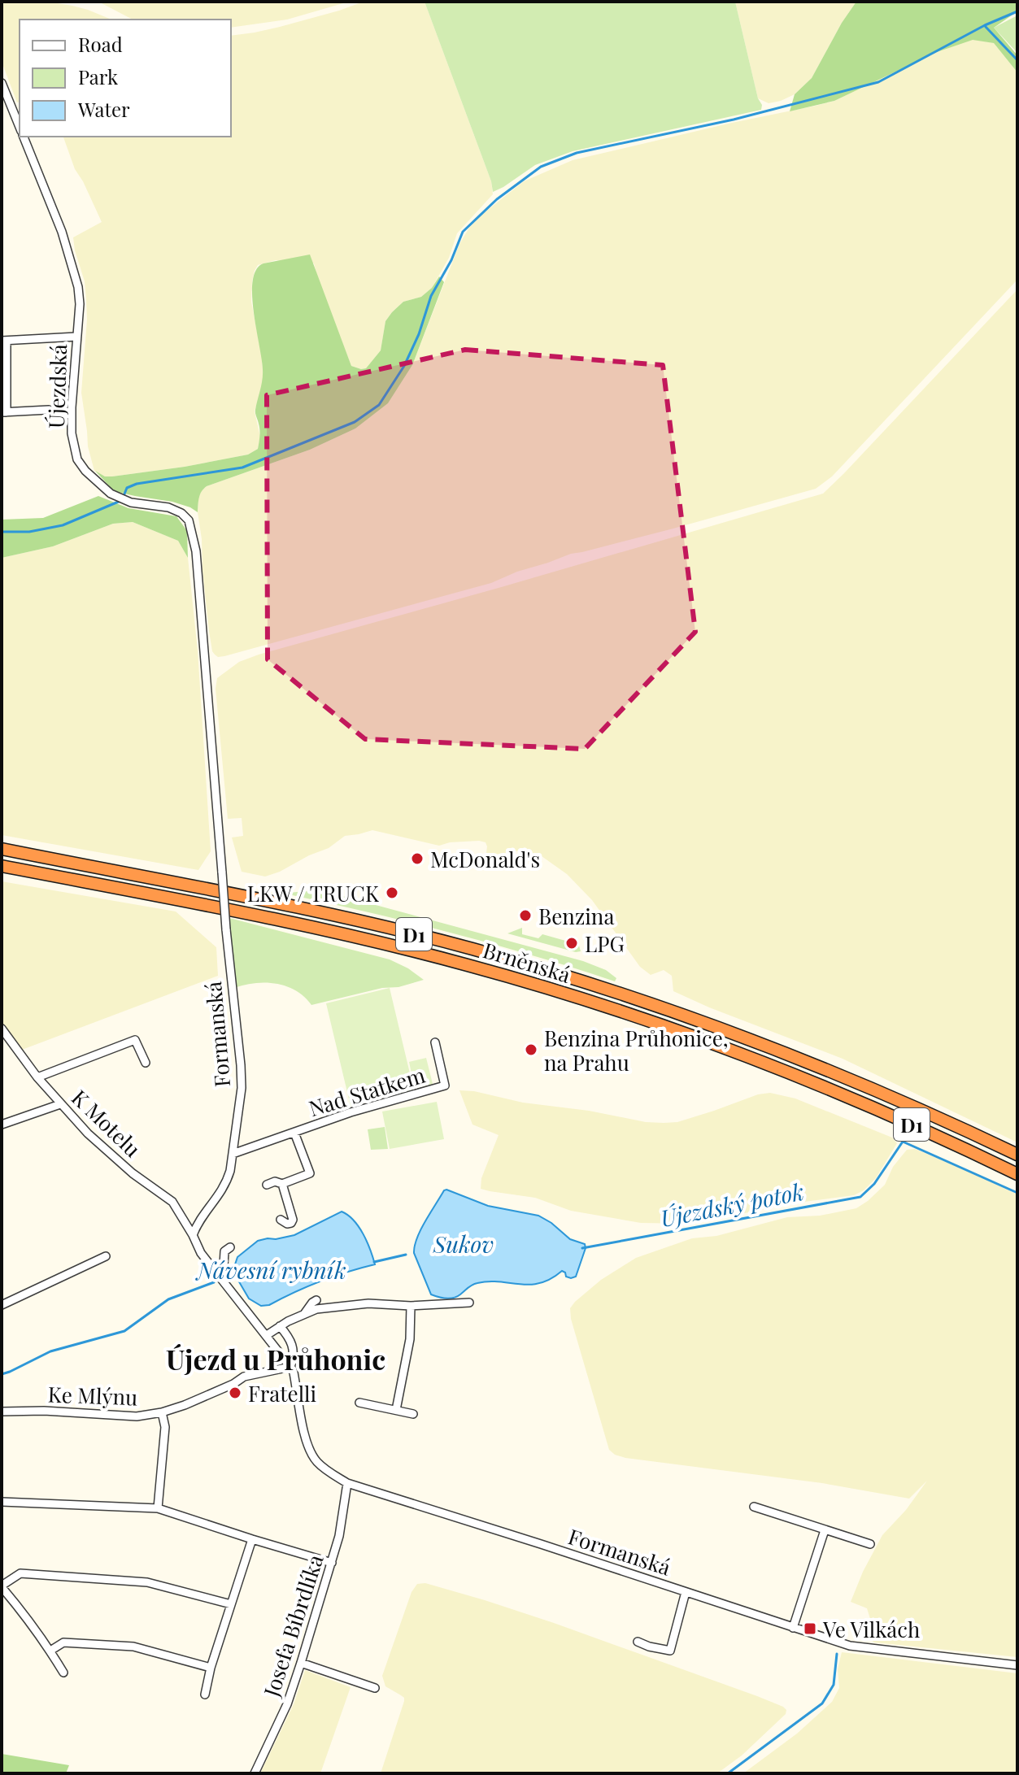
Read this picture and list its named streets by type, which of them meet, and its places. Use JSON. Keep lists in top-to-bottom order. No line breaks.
{"streets":{"highway":["D1","Brněnská"],"street":["Újezdská","Formanská","Nad Statkem","K Motelu","Ke Mlýnu","Josefa Bíbrdlíka"]},"crossings":[["Újezdská","Formanská"],["Formanská","Nad Statkem"],["Formanská","K Motelu"],["Formanská","Ke Mlýnu"],["Formanská","Josefa Bíbrdlíka"]],"districts":["Újezd u Průhonic"],"water":["Újezdský potok","Sukov","Návesní rybník"],"places":{"other":["McDonald's","LKW / TRUCK","Benzina","LPG","Benzina Průhonice, na Prahu","Fratelli"],"transit":["Ve Vilkách"]},"legend":["Road","Park","Water"]}
